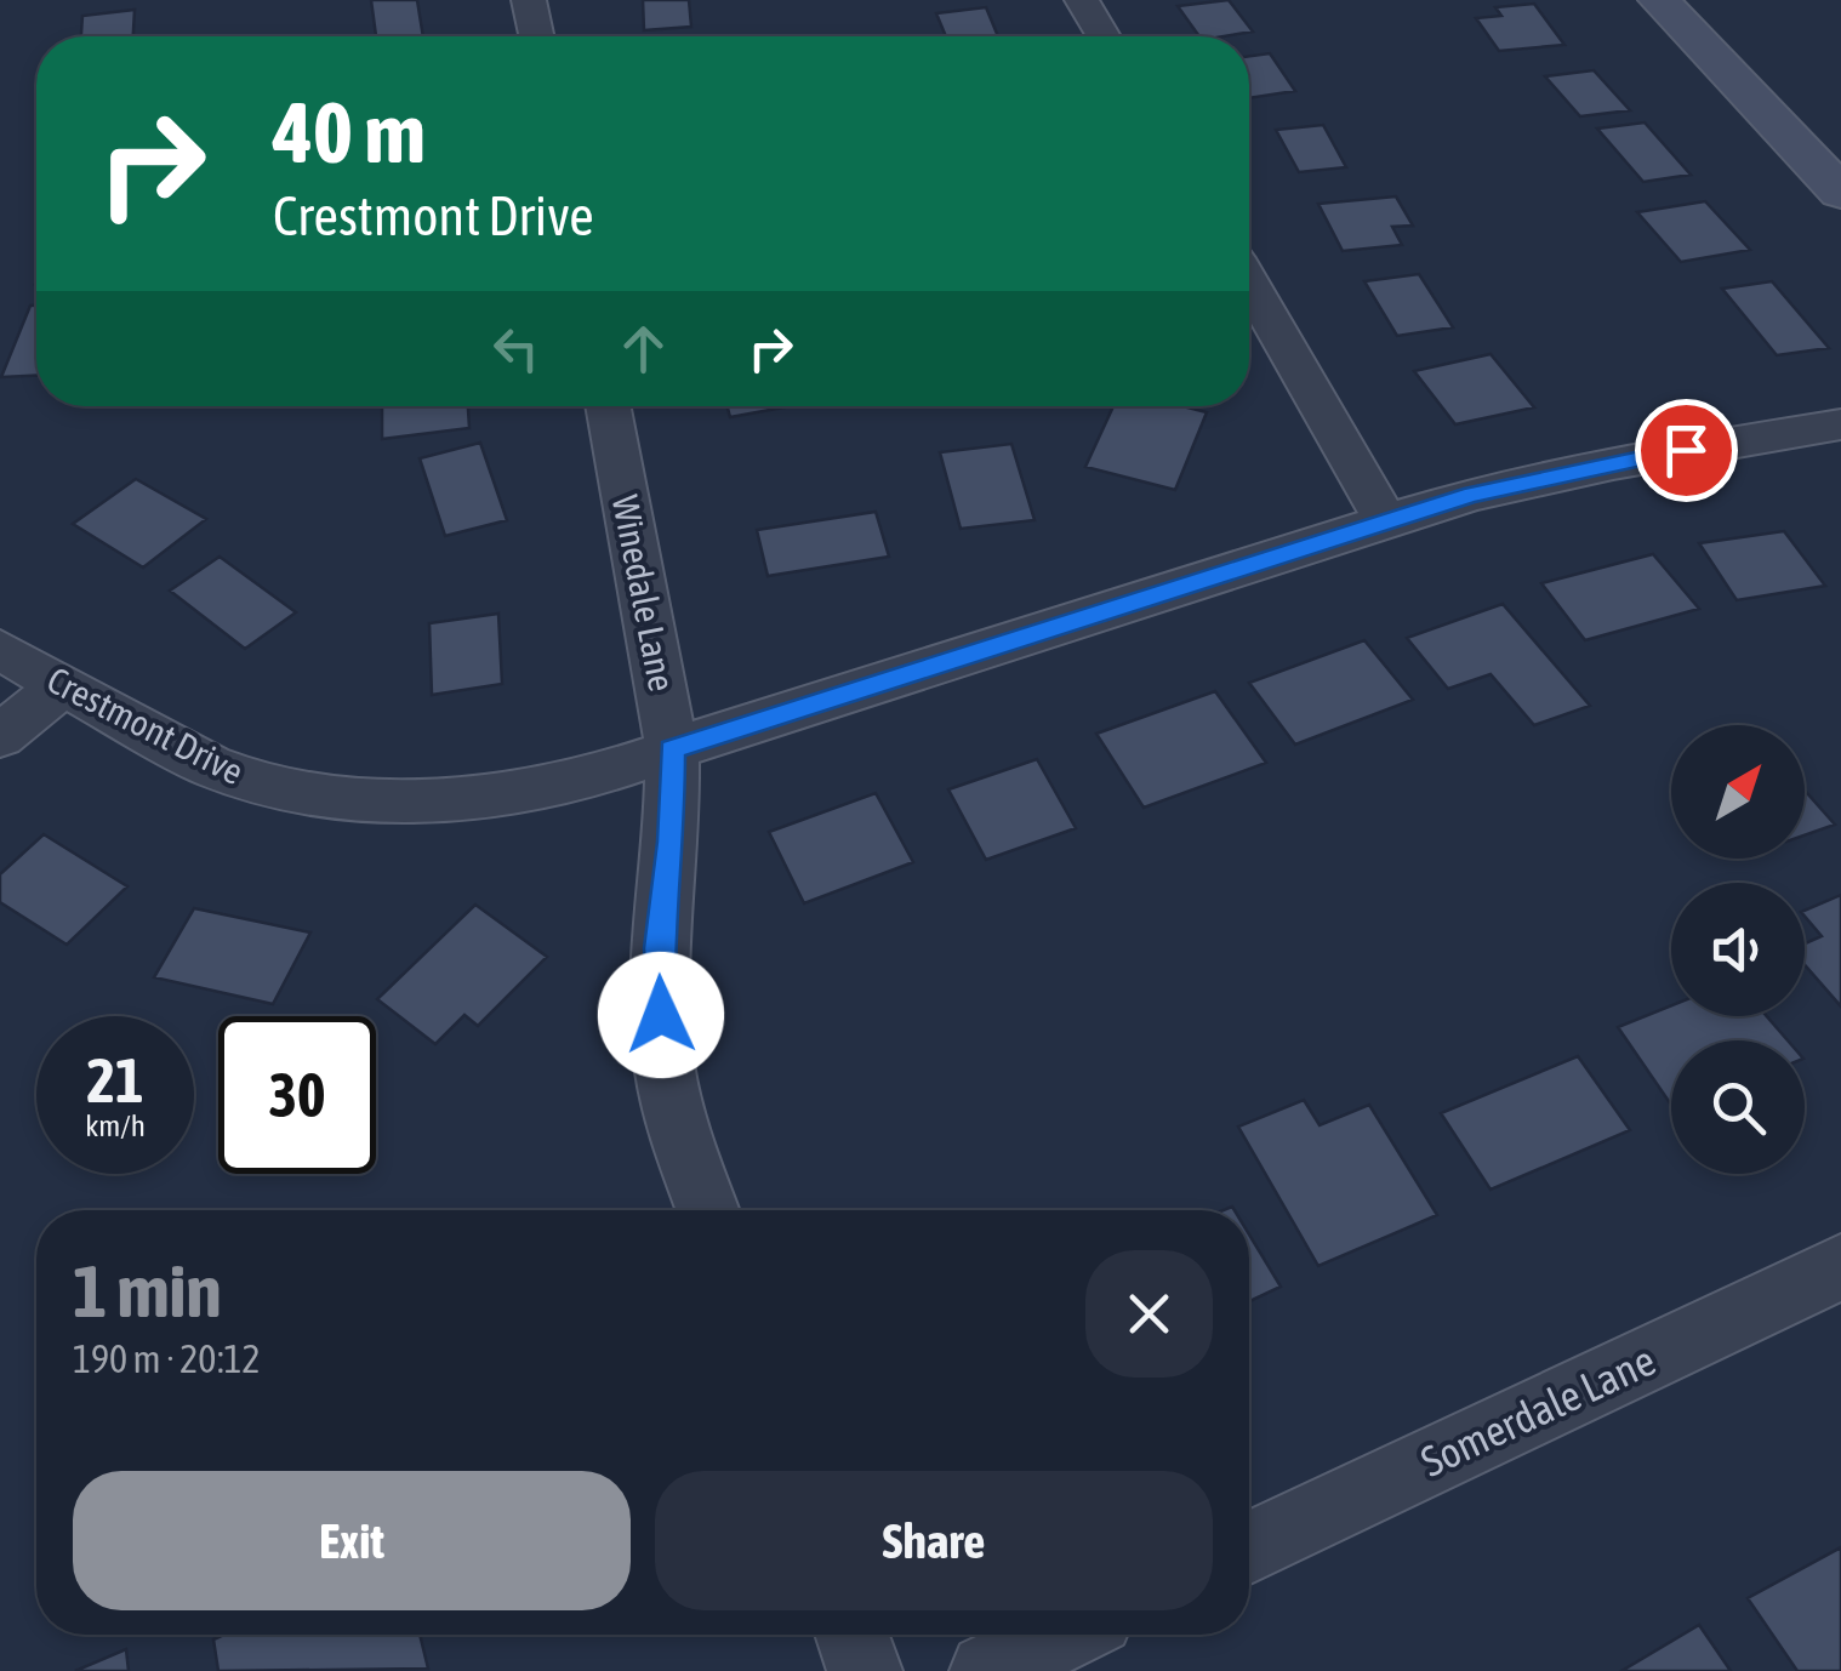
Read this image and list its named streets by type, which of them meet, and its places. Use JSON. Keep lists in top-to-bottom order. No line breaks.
{"streets":{"street":["Winedale Lane","Crestmont Drive","Somerdale Lane"]},"crossings":[["Winedale Lane","Crestmont Drive"]],"north":"top right","page":{"turn":["40 m","Crestmont Drive"],"speed":"21 km/h","limit":"30","heading":["1 min","190 m · 20:12"],"buttons":["Exit","Share"]}}
